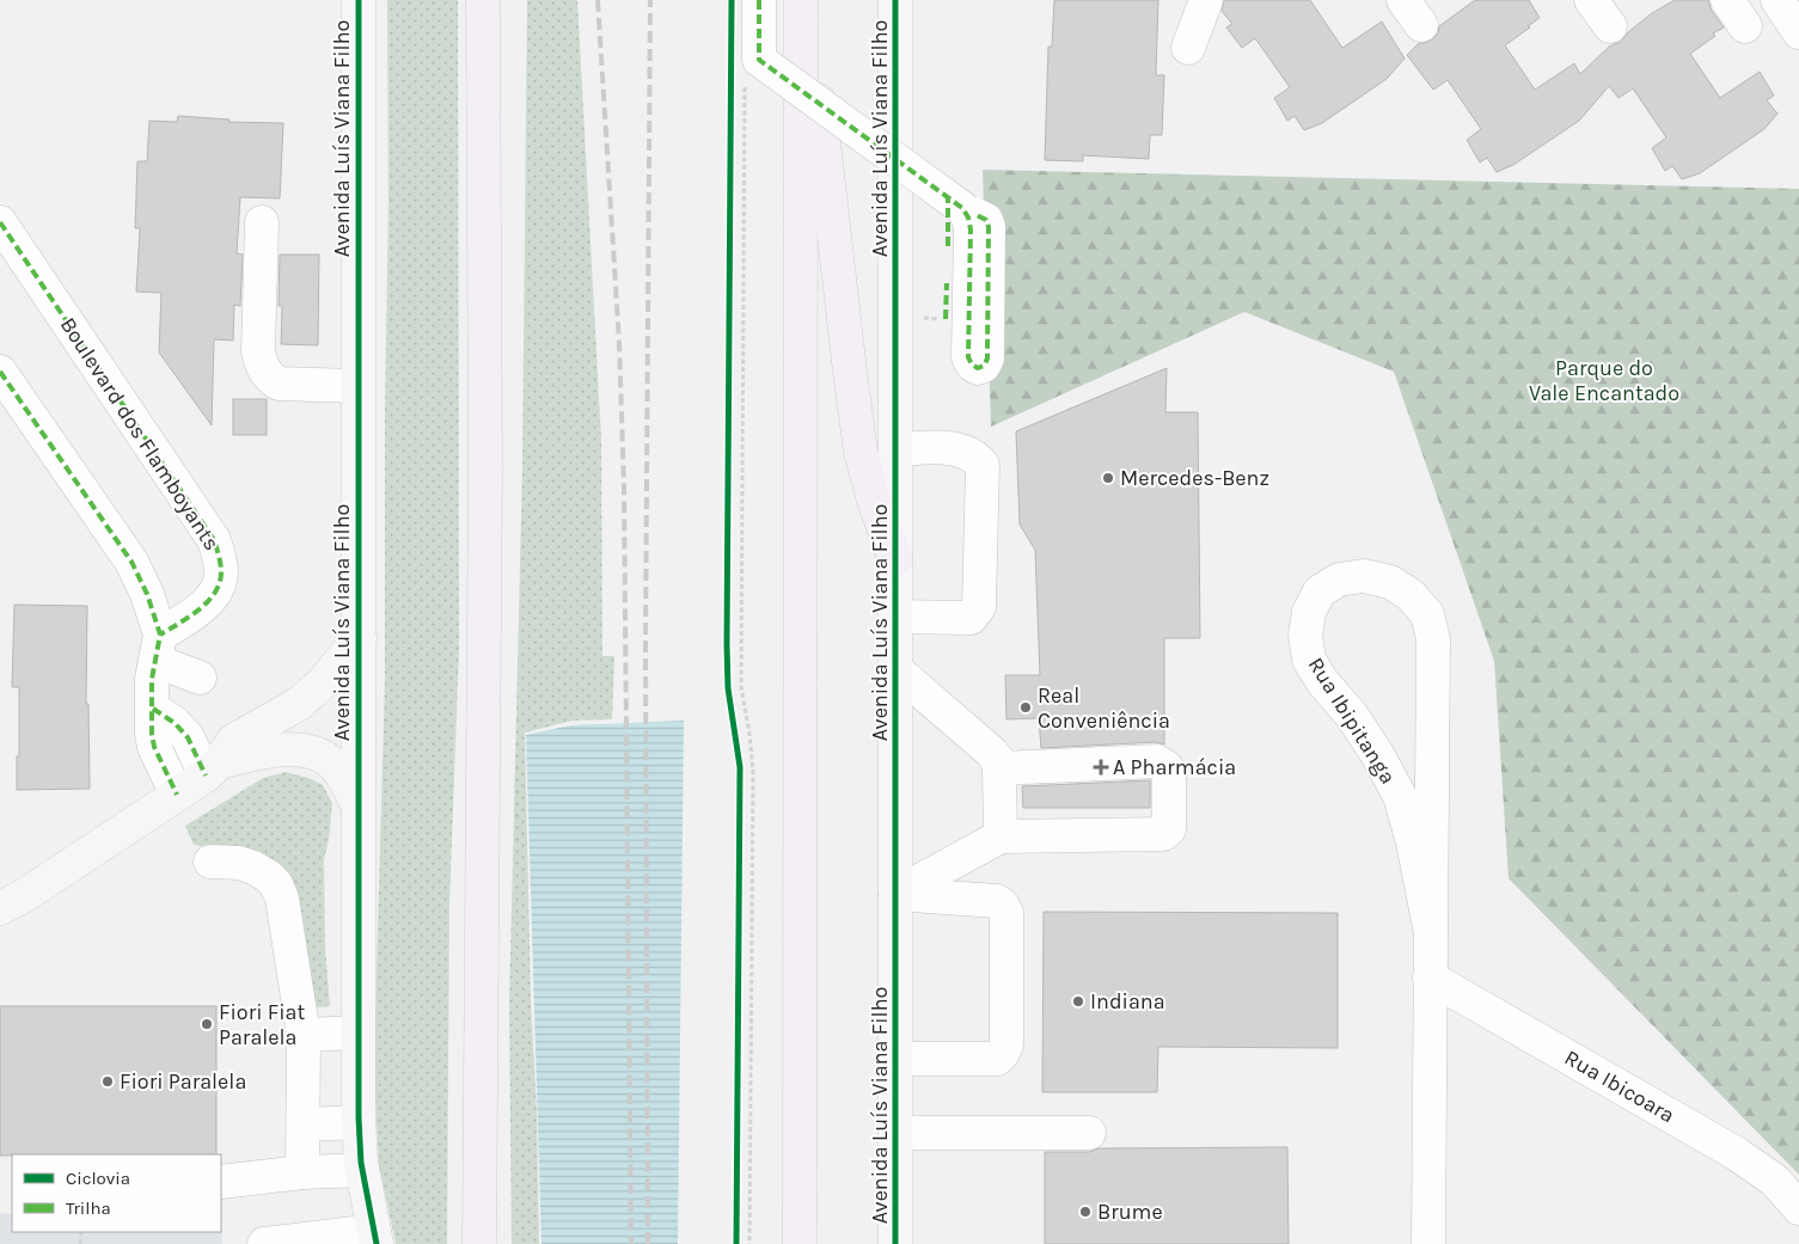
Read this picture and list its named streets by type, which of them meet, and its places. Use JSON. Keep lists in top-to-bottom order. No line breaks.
{"streets":{"main road":["Avenida Luís Viana Filho"],"street":["Boulevard dos Flamboyants","Rua Ibipitanga","Rua Ibicoara"]},"crossings":[["Rua Ibipitanga","Rua Ibicoara"]],"parks":["Parque do Vale Encantado"],"places":{"other":["Mercedes-Benz","Real Conveniência","Indiana","Fiori Fiat Paralela","Fiori Paralela","Brume"],"health":["A Pharmácia"]},"legend":["Ciclovia","Trilha"]}
